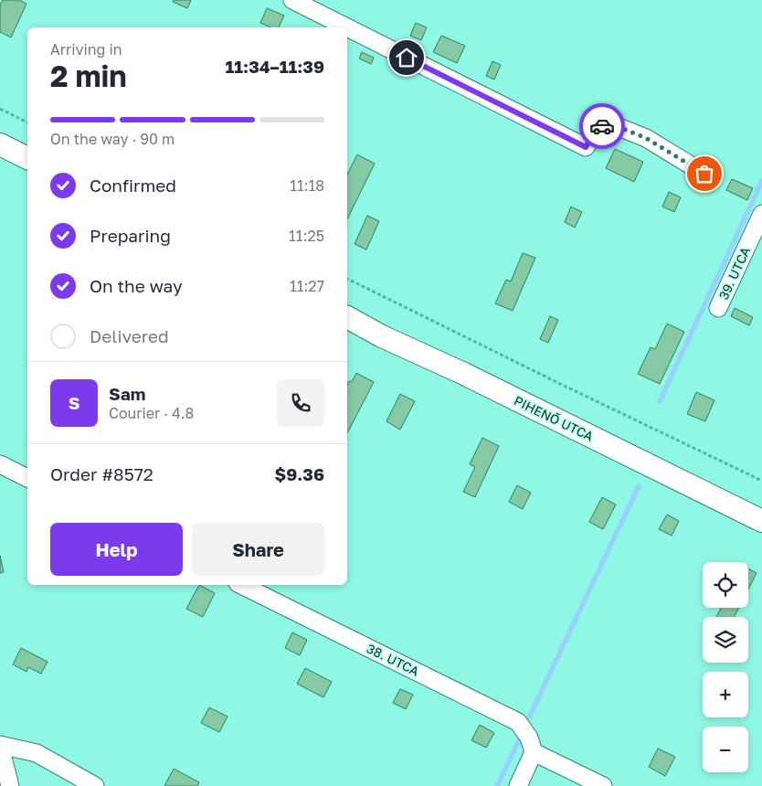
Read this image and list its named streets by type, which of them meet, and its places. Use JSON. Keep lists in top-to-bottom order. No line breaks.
{"streets":{"street":["39. UTCA","PIHENŐ UTCA","38. UTCA"]},"page":{"heading":["2 min","Arriving in","11:34–11:39"],"panel":["Sam","Courier · 4.8","Order #8572","$9.36"],"bar":"On the way · 90 m","list":[["Confirmed","11:18"],["Preparing","11:25"],["On the way","11:27"],"Delivered"],"round":"S","buttons":["Help","Share"],"map_buttons":["+","−"]}}
